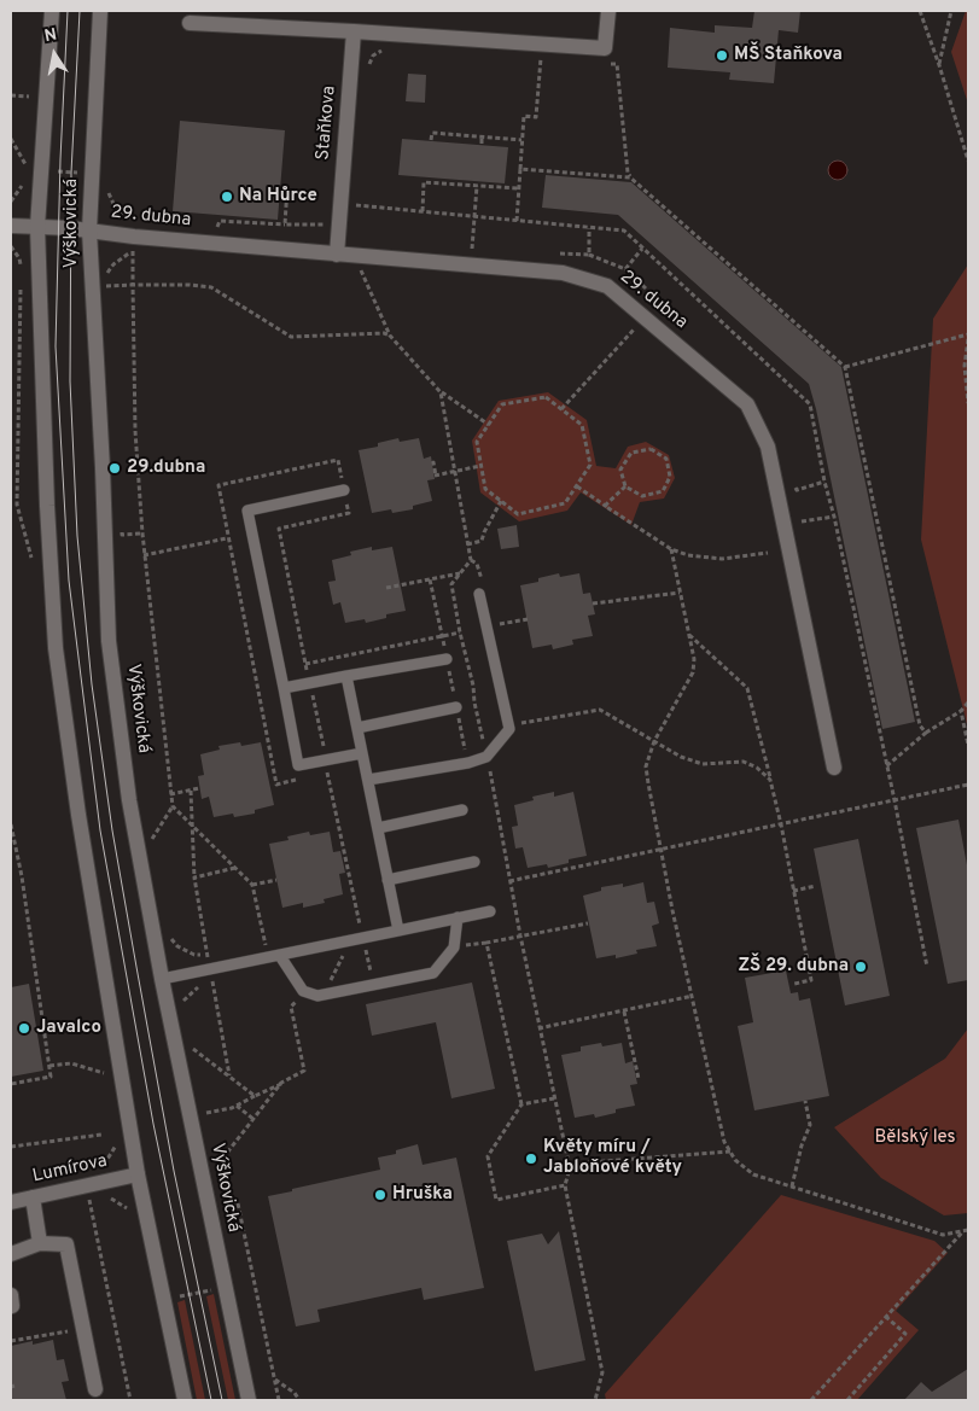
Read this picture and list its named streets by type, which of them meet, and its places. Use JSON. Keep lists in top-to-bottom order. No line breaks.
{"streets":{"street":["Staňkova","29. dubna","Výškovická","Lumírova"]},"crossings":[["Staňkova","29. dubna"],["29. dubna","Výškovická"],["Výškovická","Lumírova"]],"parks":["Bělský les"],"places":["MŠ Staňkova","Na Hůrce","29.dubna","ZŠ 29. dubna","Javalco","Květy míru / Jabloňové květy","Hruška"],"north":"top"}
